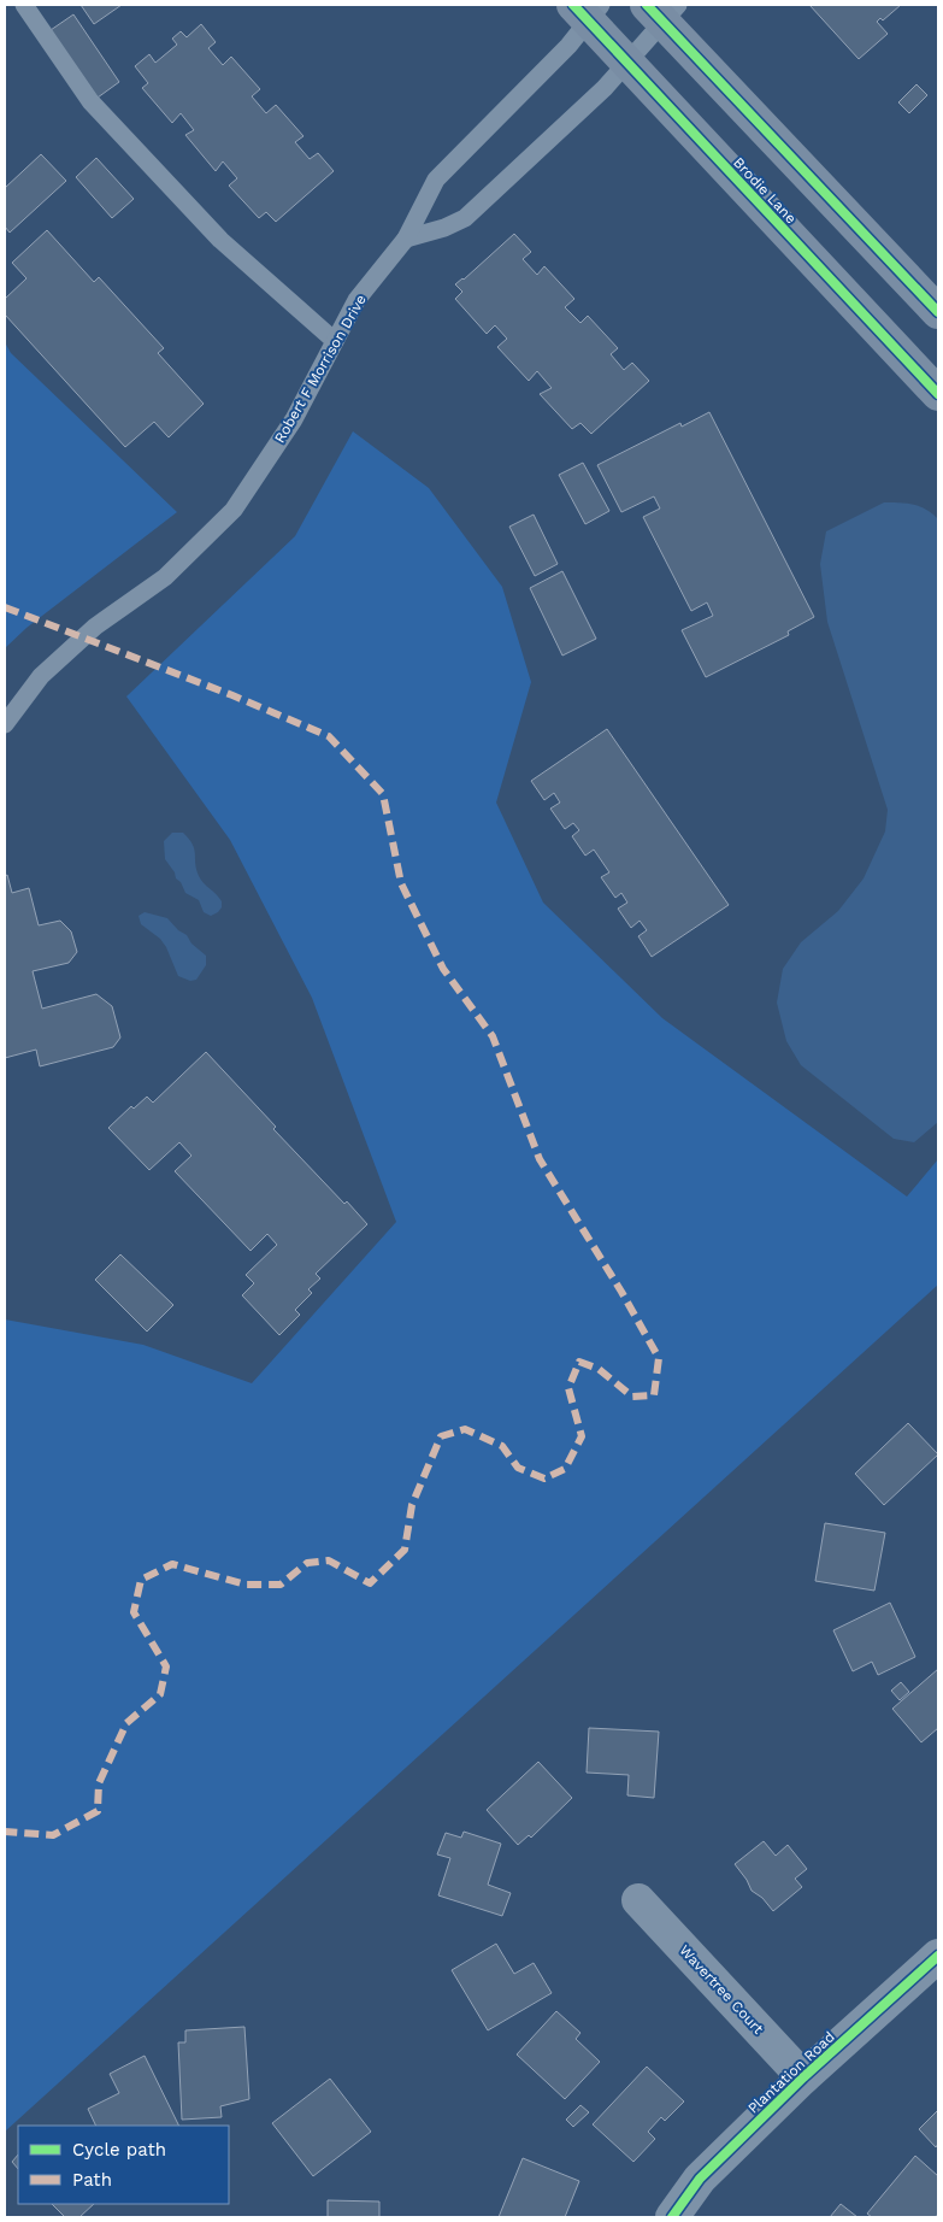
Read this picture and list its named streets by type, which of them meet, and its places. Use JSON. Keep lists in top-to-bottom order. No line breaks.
{"streets":{"main road":["Brodie Lane"],"street":["Wavertree Court","Plantation Road"],"lane":["Robert F Morrison Drive"]},"crossings":[["Brodie Lane","Robert F Morrison Drive"],["Wavertree Court","Plantation Road"]],"legend":["Cycle path","Path"]}
